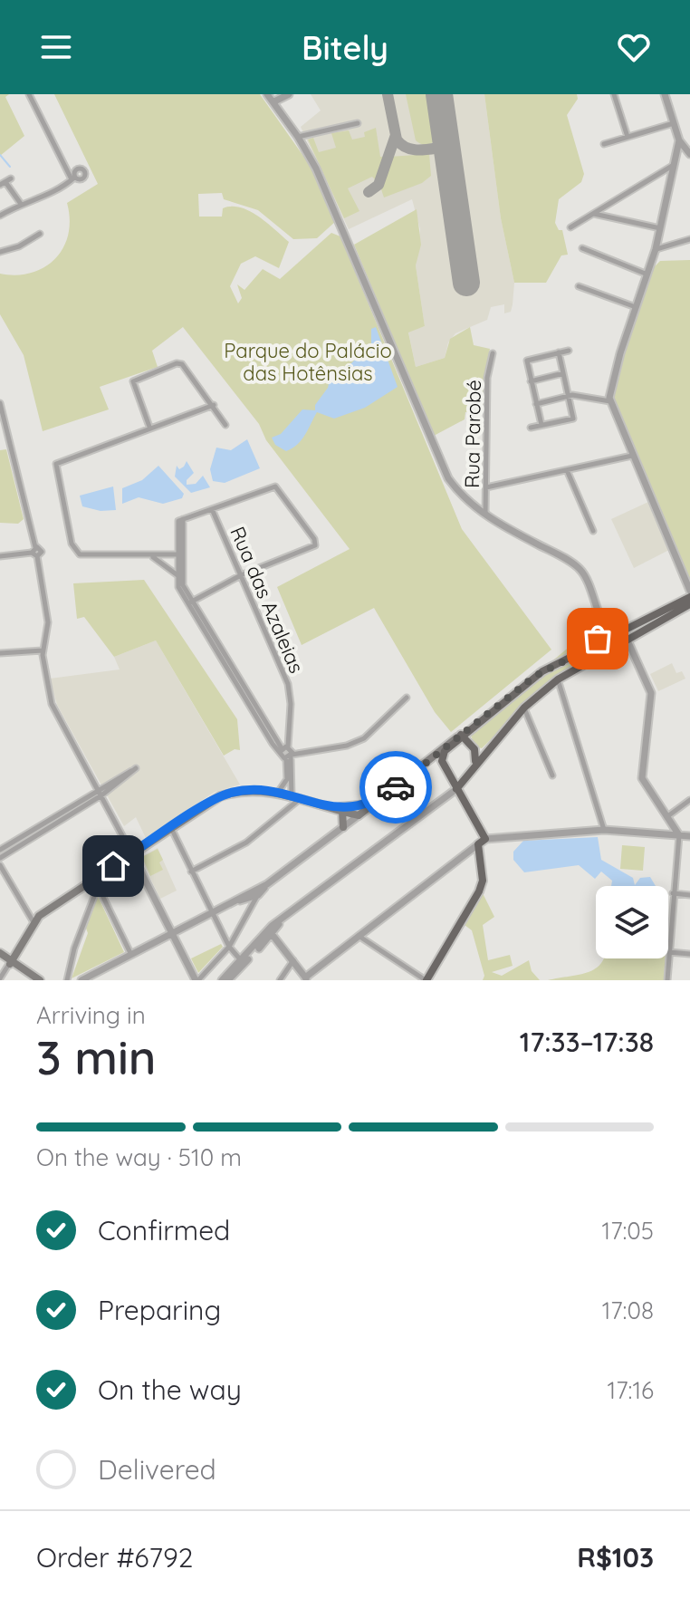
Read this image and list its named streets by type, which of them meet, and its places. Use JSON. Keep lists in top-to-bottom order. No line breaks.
{"streets":{"street":["Rua Parobé","Rua das Azaleias"]},"parks":["Parque do Palácio das Hotênsias"],"page":{"header":"Bitely","heading":["3 min","Arriving in","17:33–17:38"],"panel":["Order #6792","R$103"],"bar":"On the way · 510 m","list":[["Confirmed","17:05"],["Preparing","17:08"],["On the way","17:16"],"Delivered"]}}
